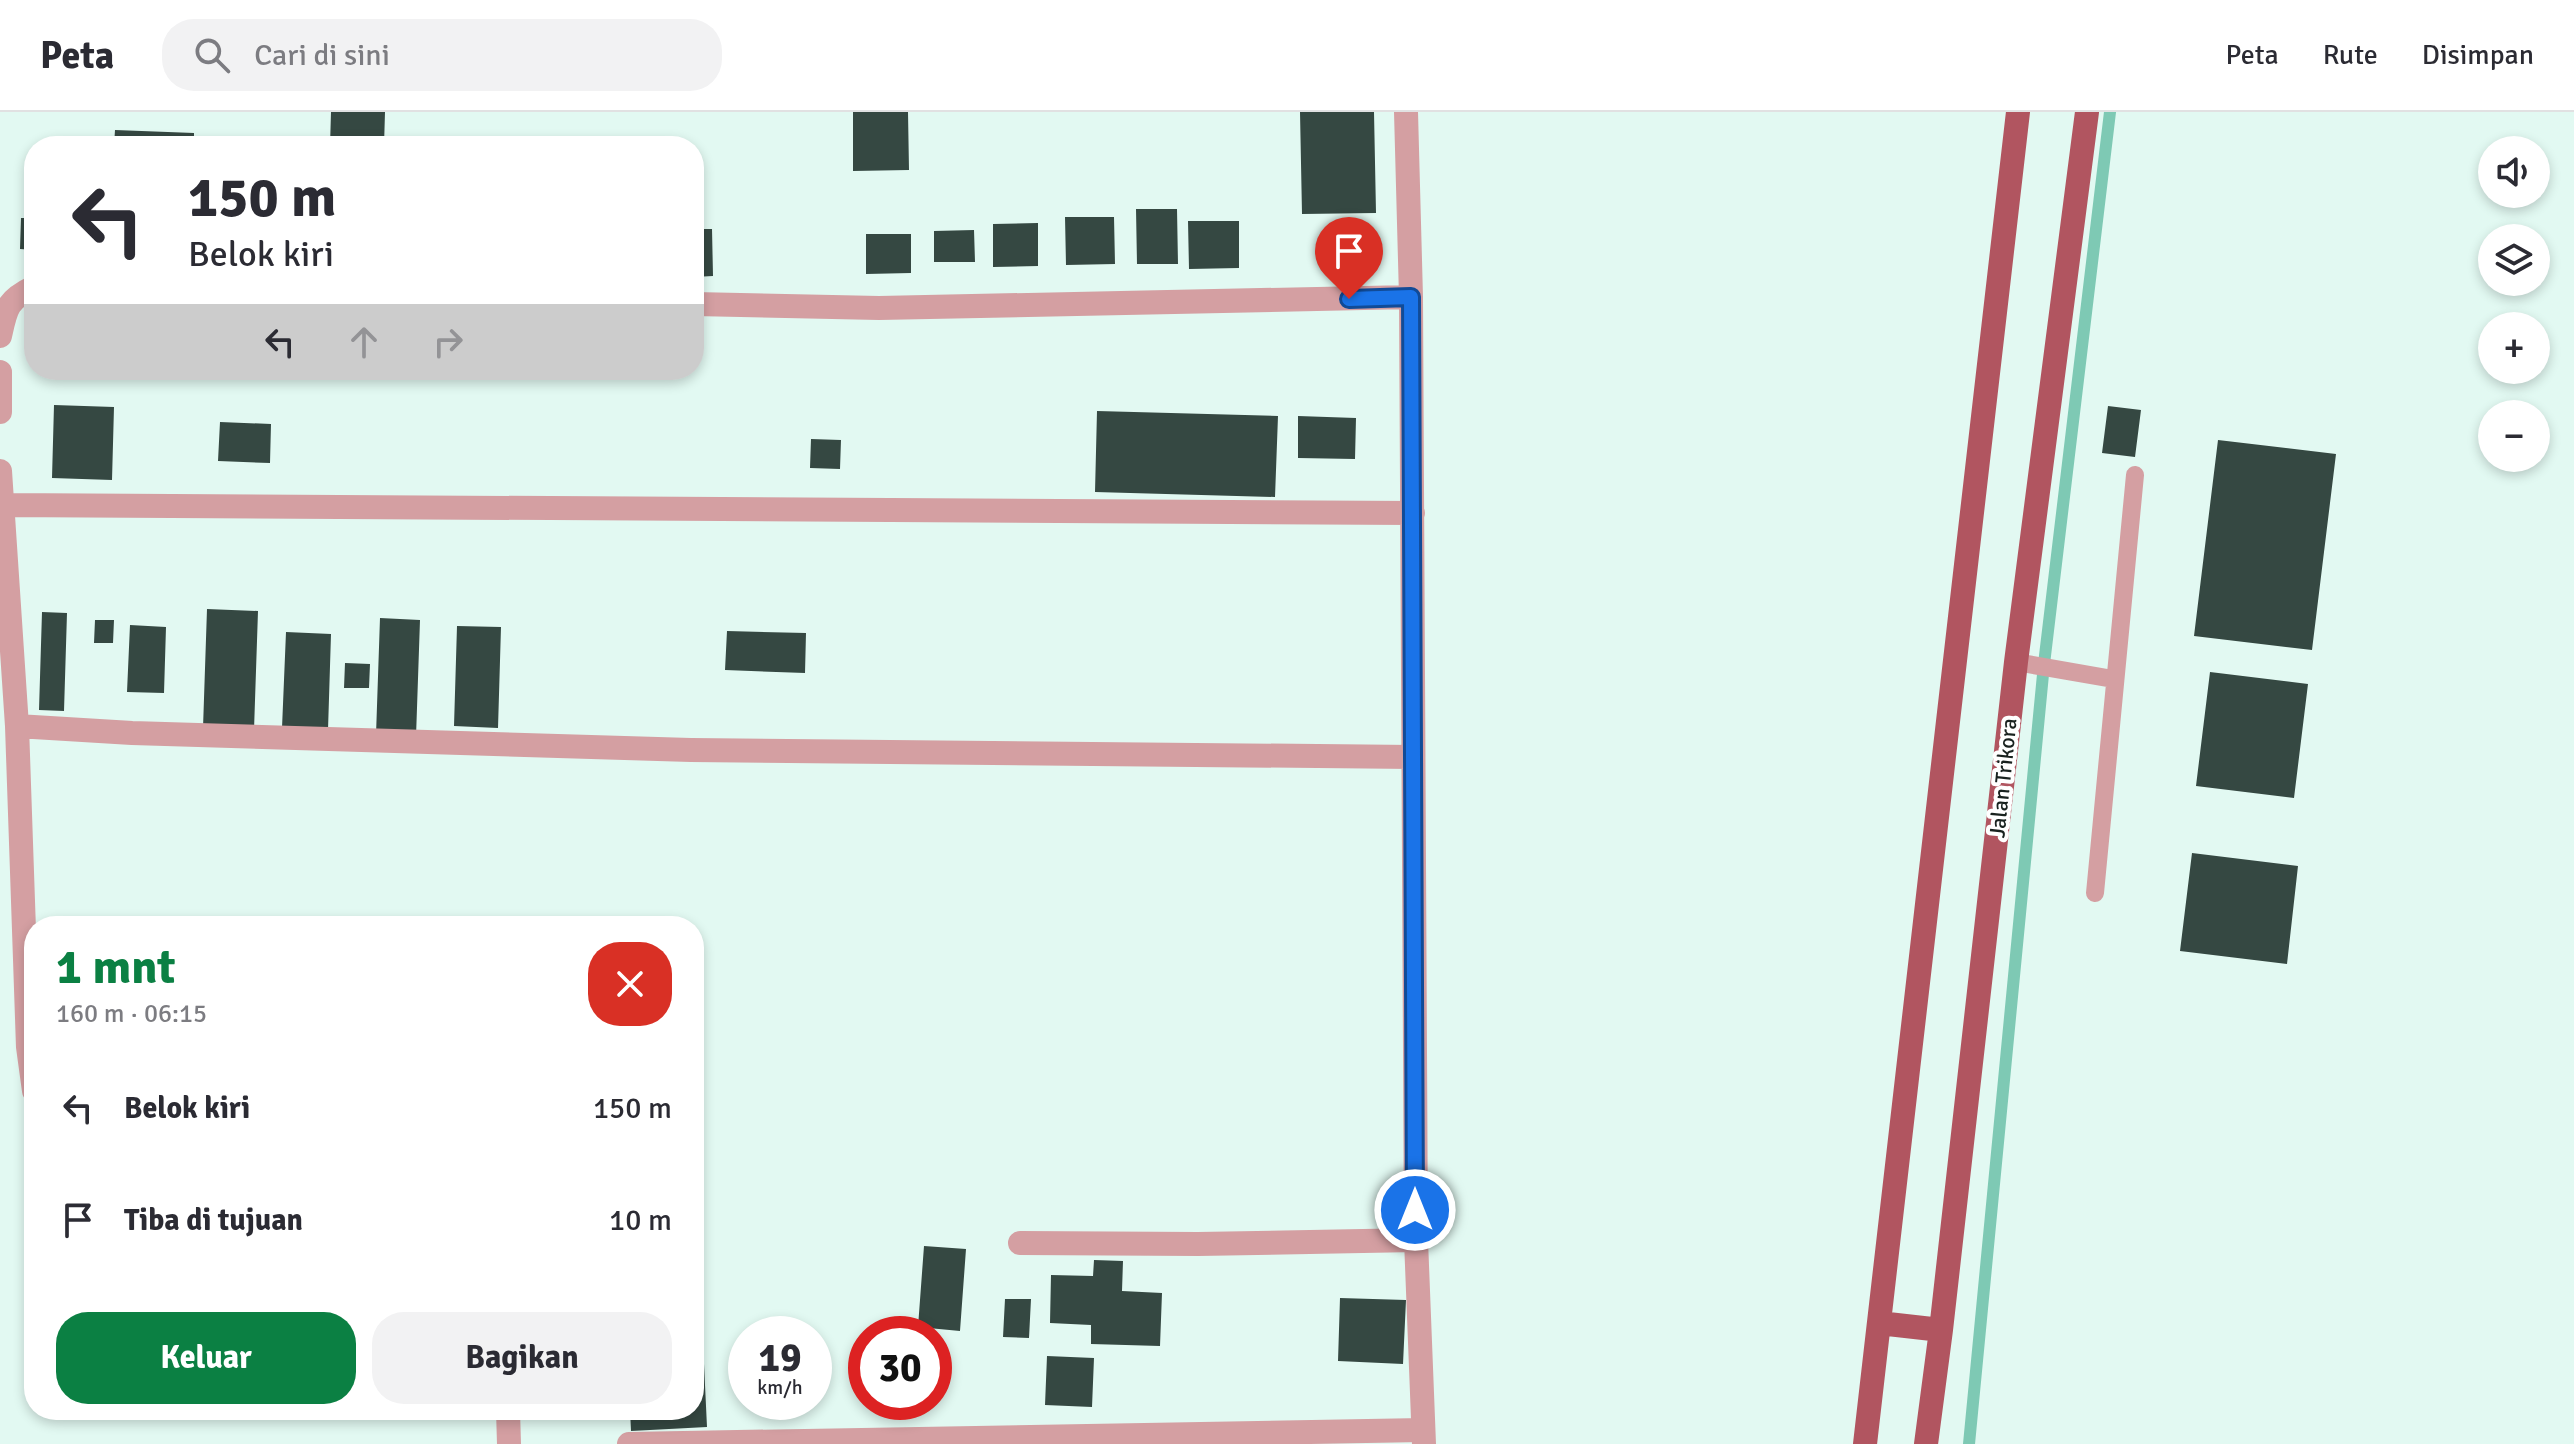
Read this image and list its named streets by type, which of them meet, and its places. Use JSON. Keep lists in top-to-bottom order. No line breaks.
{"streets":{"main road":["Jalan Trikora"]},"page":{"header":"Peta","search":"Cari di sini","nav":["Peta","Rute","Disimpan"],"map_buttons":["+","−"],"turn":["150 m","Belok kiri"],"heading":["1 mnt","160 m · 06:15"],"list":[{"name":"Belok kiri","value":"150 m"},{"name":"Tiba di tujuan","value":"10 m"}],"buttons":["Keluar","Bagikan"],"speed":"19 km/h","limit":"30"}}
